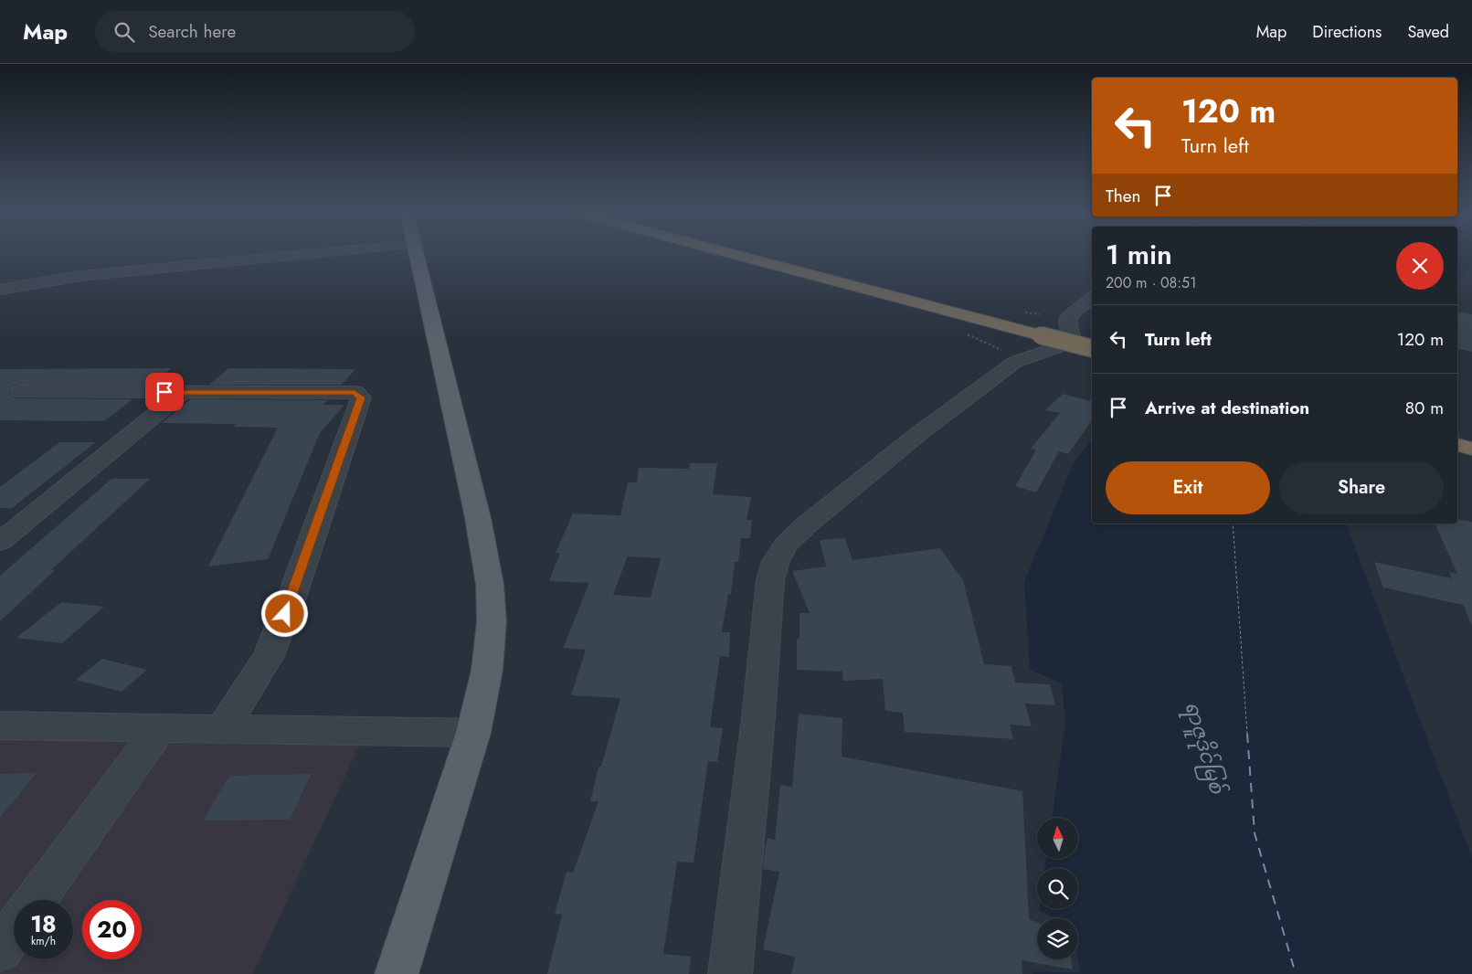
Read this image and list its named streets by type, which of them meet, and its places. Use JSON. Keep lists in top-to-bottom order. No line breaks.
{"water":["ရာဇူဒိုင်မြစ်"],"north":"top","page":{"header":"Map","search":"Search here","nav":["Map","Directions","Saved"],"turn":["120 m","Turn left"],"then":"Then","heading":["1 min","200 m · 08:51"],"list":[{"name":"Turn left","value":"120 m"},{"name":"Arrive at destination","value":"80 m"}],"buttons":["Exit","Share"],"speed":"18 km/h","limit":"20"}}
